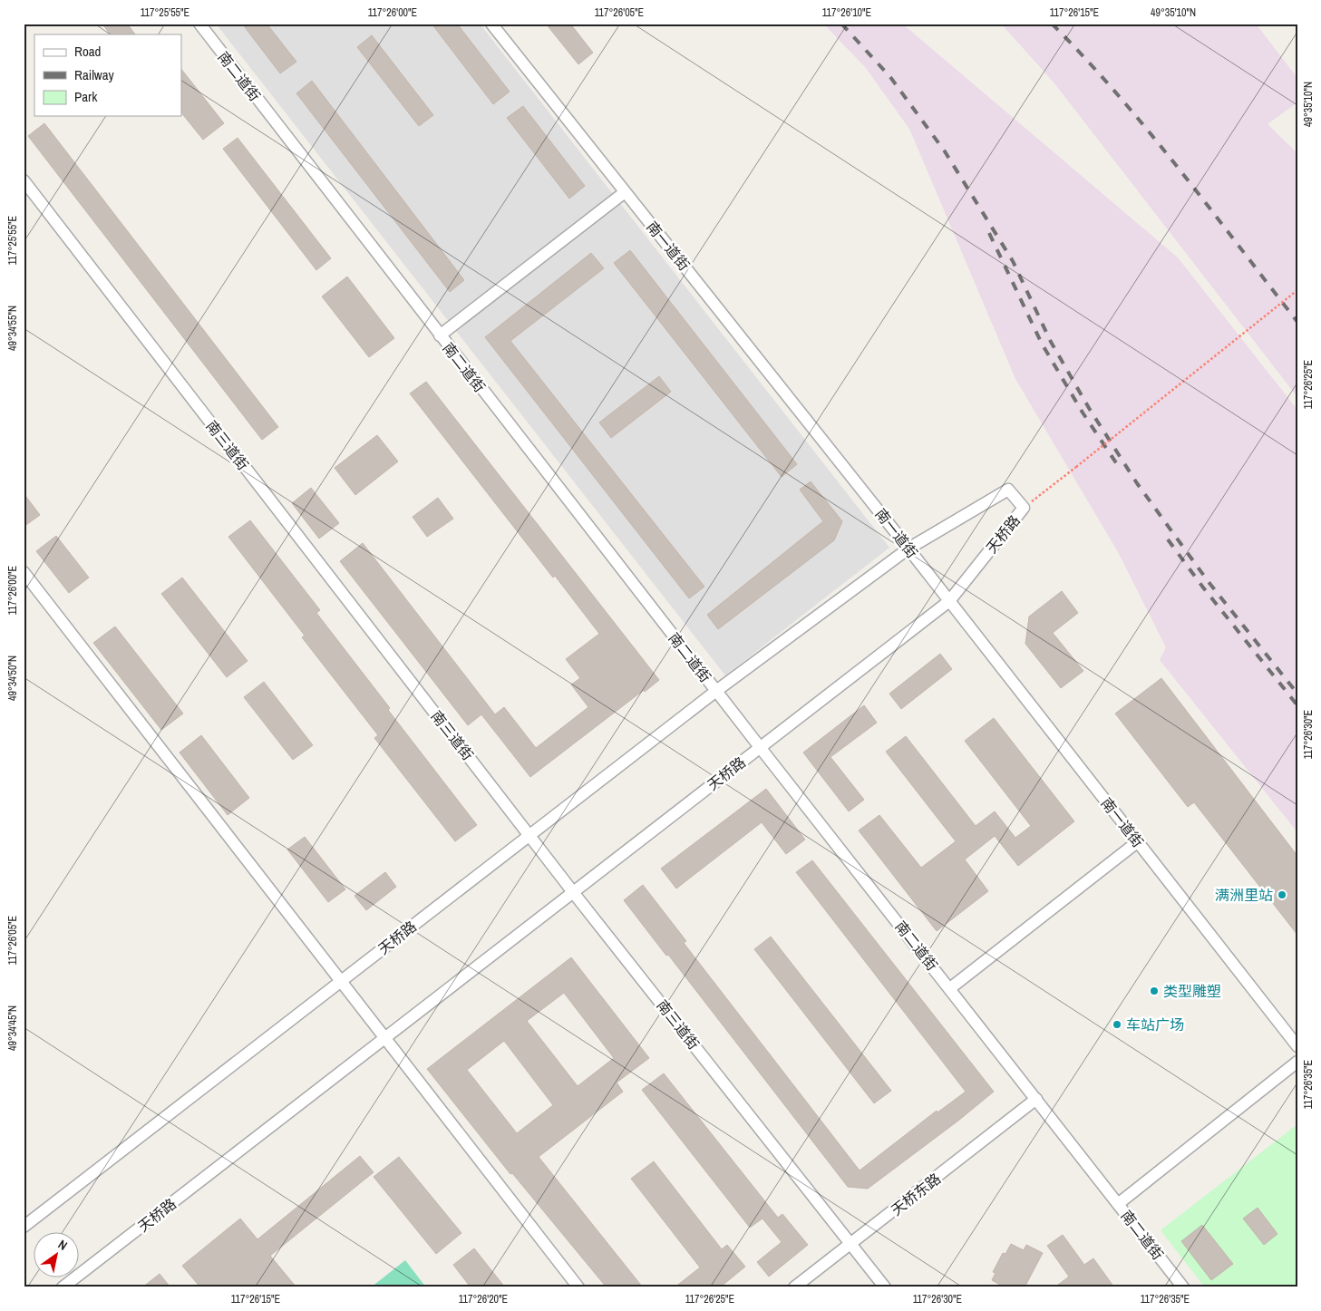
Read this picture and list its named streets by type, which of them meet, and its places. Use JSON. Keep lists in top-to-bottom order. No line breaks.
{"streets":{"street":["南二道街","南一道街","南三道街","天桥路","天桥东路"]},"crossings":[["南二道街","天桥路"],["南二道街","天桥东路"],["南一道街","天桥路"],["南三道街","天桥路"],["南三道街","天桥东路"]],"places":["满洲里站","类型雕塑","车站广场"],"legend":["Road","Railway","Park"],"north":"top right","coordinates":["117°25'55\"E","117°26'00\"E","117°26'05\"E","117°26'10\"E","117°26'15\"E","49°35'10\"N","49°34'55\"N","117°26'25\"E","49°34'50\"N","117°26'30\"E","49°34'45\"N","117°26'35\"E","117°26'20\"E"]}
